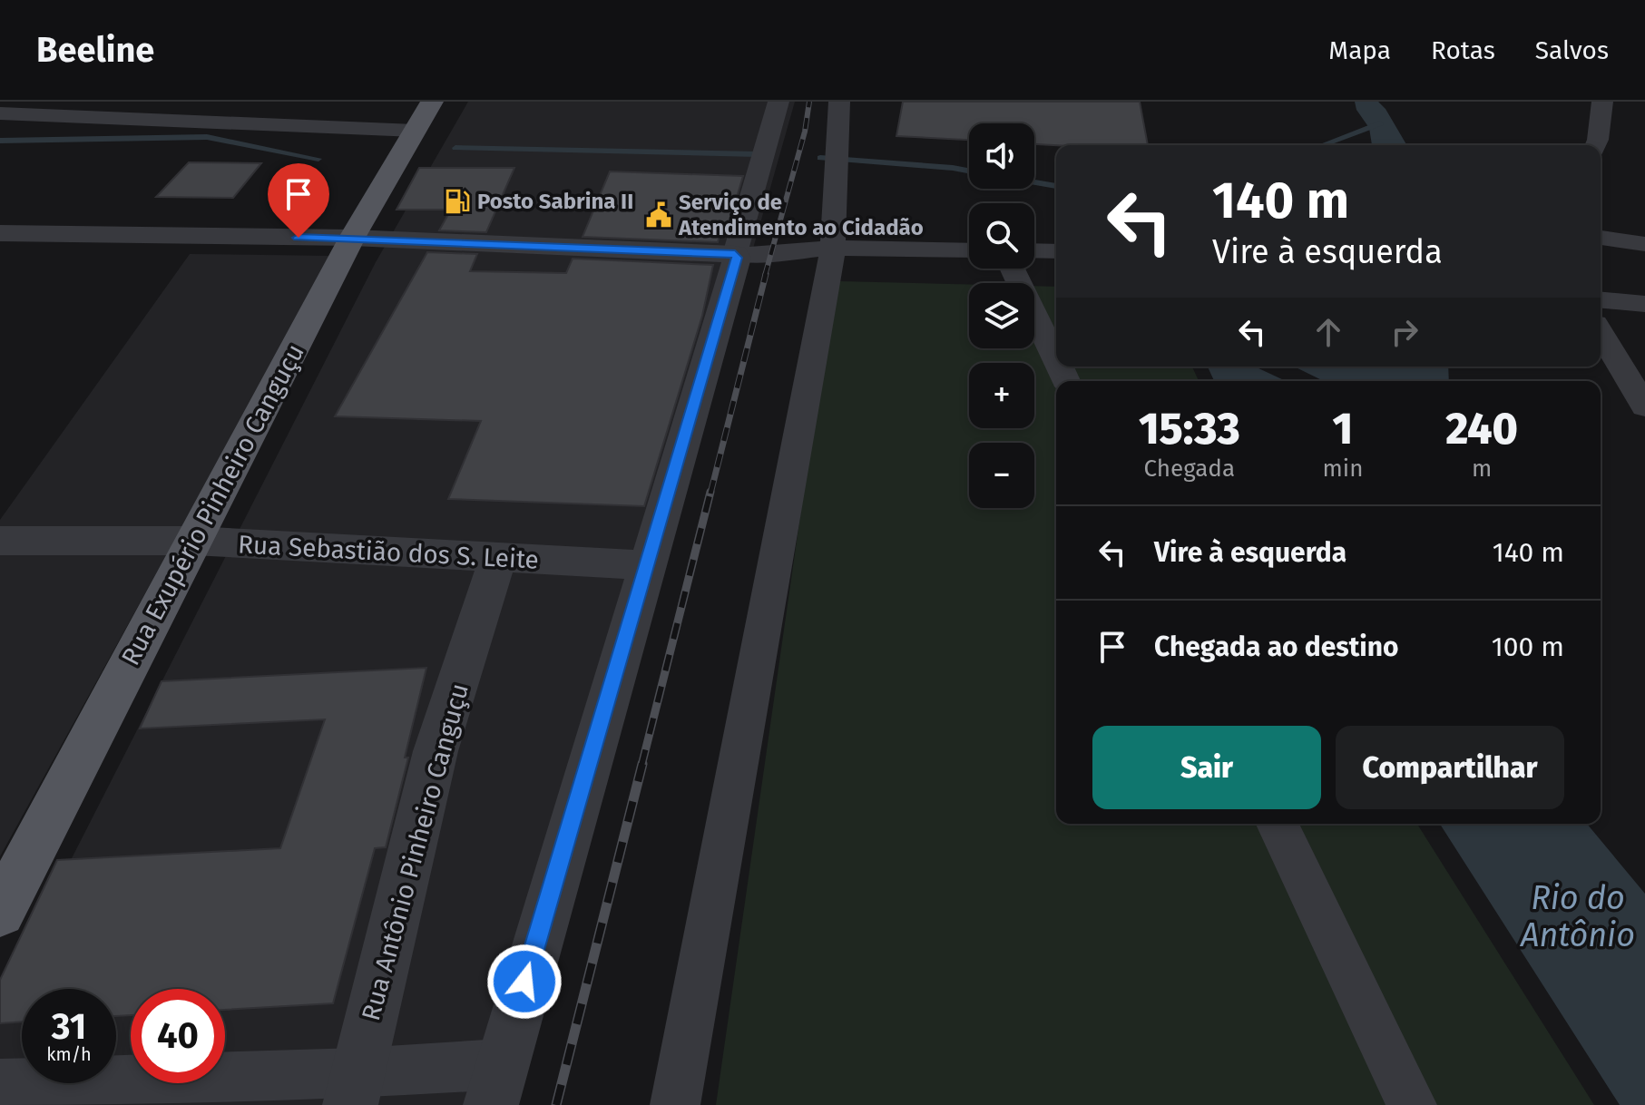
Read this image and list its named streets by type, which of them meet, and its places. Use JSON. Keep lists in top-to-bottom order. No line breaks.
{"streets":{"main road":["Rua Exupério Pinheiro Canguçu"],"street":["Rua Sebastião dos S. Leite","Rua Antônio Pinheiro Canguçu"]},"crossings":[["Rua Exupério Pinheiro Canguçu","Rua Sebastião dos S. Leite"],["Rua Sebastião dos S. Leite","Rua Antônio Pinheiro Canguçu"]],"water":["Rio do Antônio"],"places":{"fuel station":["Posto Sabrina II"],"public building":["Serviço de Atendimento ao Cidadão"]},"page":{"header":"Beeline","nav":["Mapa","Rotas","Salvos"],"map_buttons":["+","−"],"turn":["140 m","Vire à esquerda"],"eta":["15:33","Chegada","1","min","240","m"],"list":[{"name":"Vire à esquerda","value":"140 m"},{"name":"Chegada ao destino","value":"100 m"}],"buttons":["Sair","Compartilhar"],"speed":"31 km/h","limit":"40"}}
